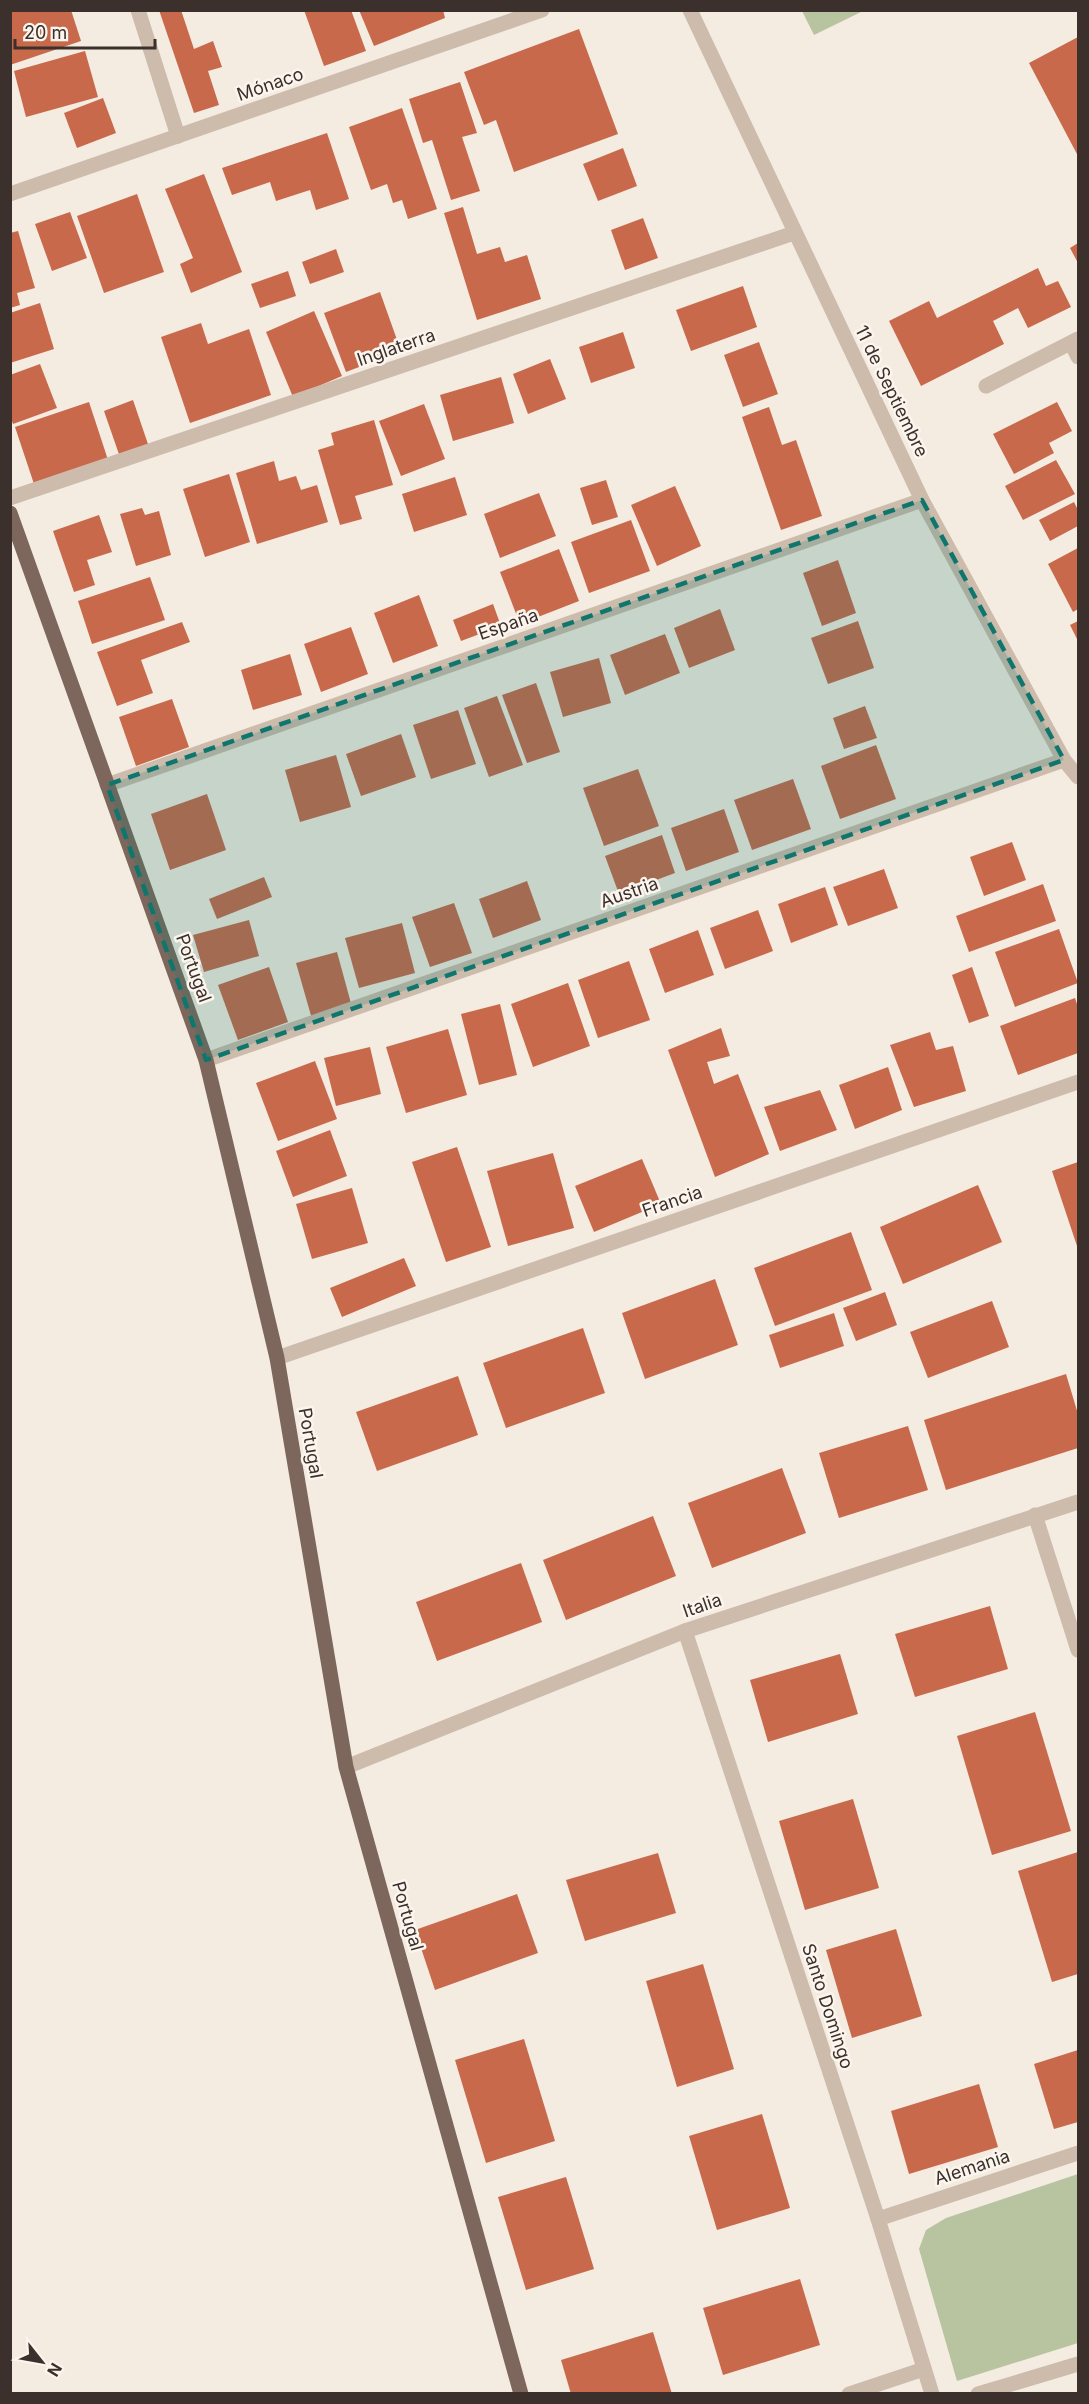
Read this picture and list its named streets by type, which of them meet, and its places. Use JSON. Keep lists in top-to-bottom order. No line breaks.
{"streets":{"main road":["Portugal"],"street":["Mónaco","Inglaterra","11 de Septiembre","España","Austria","Francia","Italia","Santo Domingo","Alemania"]},"crossings":[["Inglaterra","11 de Septiembre"],["11 de Septiembre","España"],["11 de Septiembre","Austria"],["España","Portugal"],["Austria","Portugal"],["Portugal","Francia"],["Portugal","Italia"],["Italia","Santo Domingo"],["Santo Domingo","Alemania"]],"scale_bar":"20 m","north":"bottom right"}
